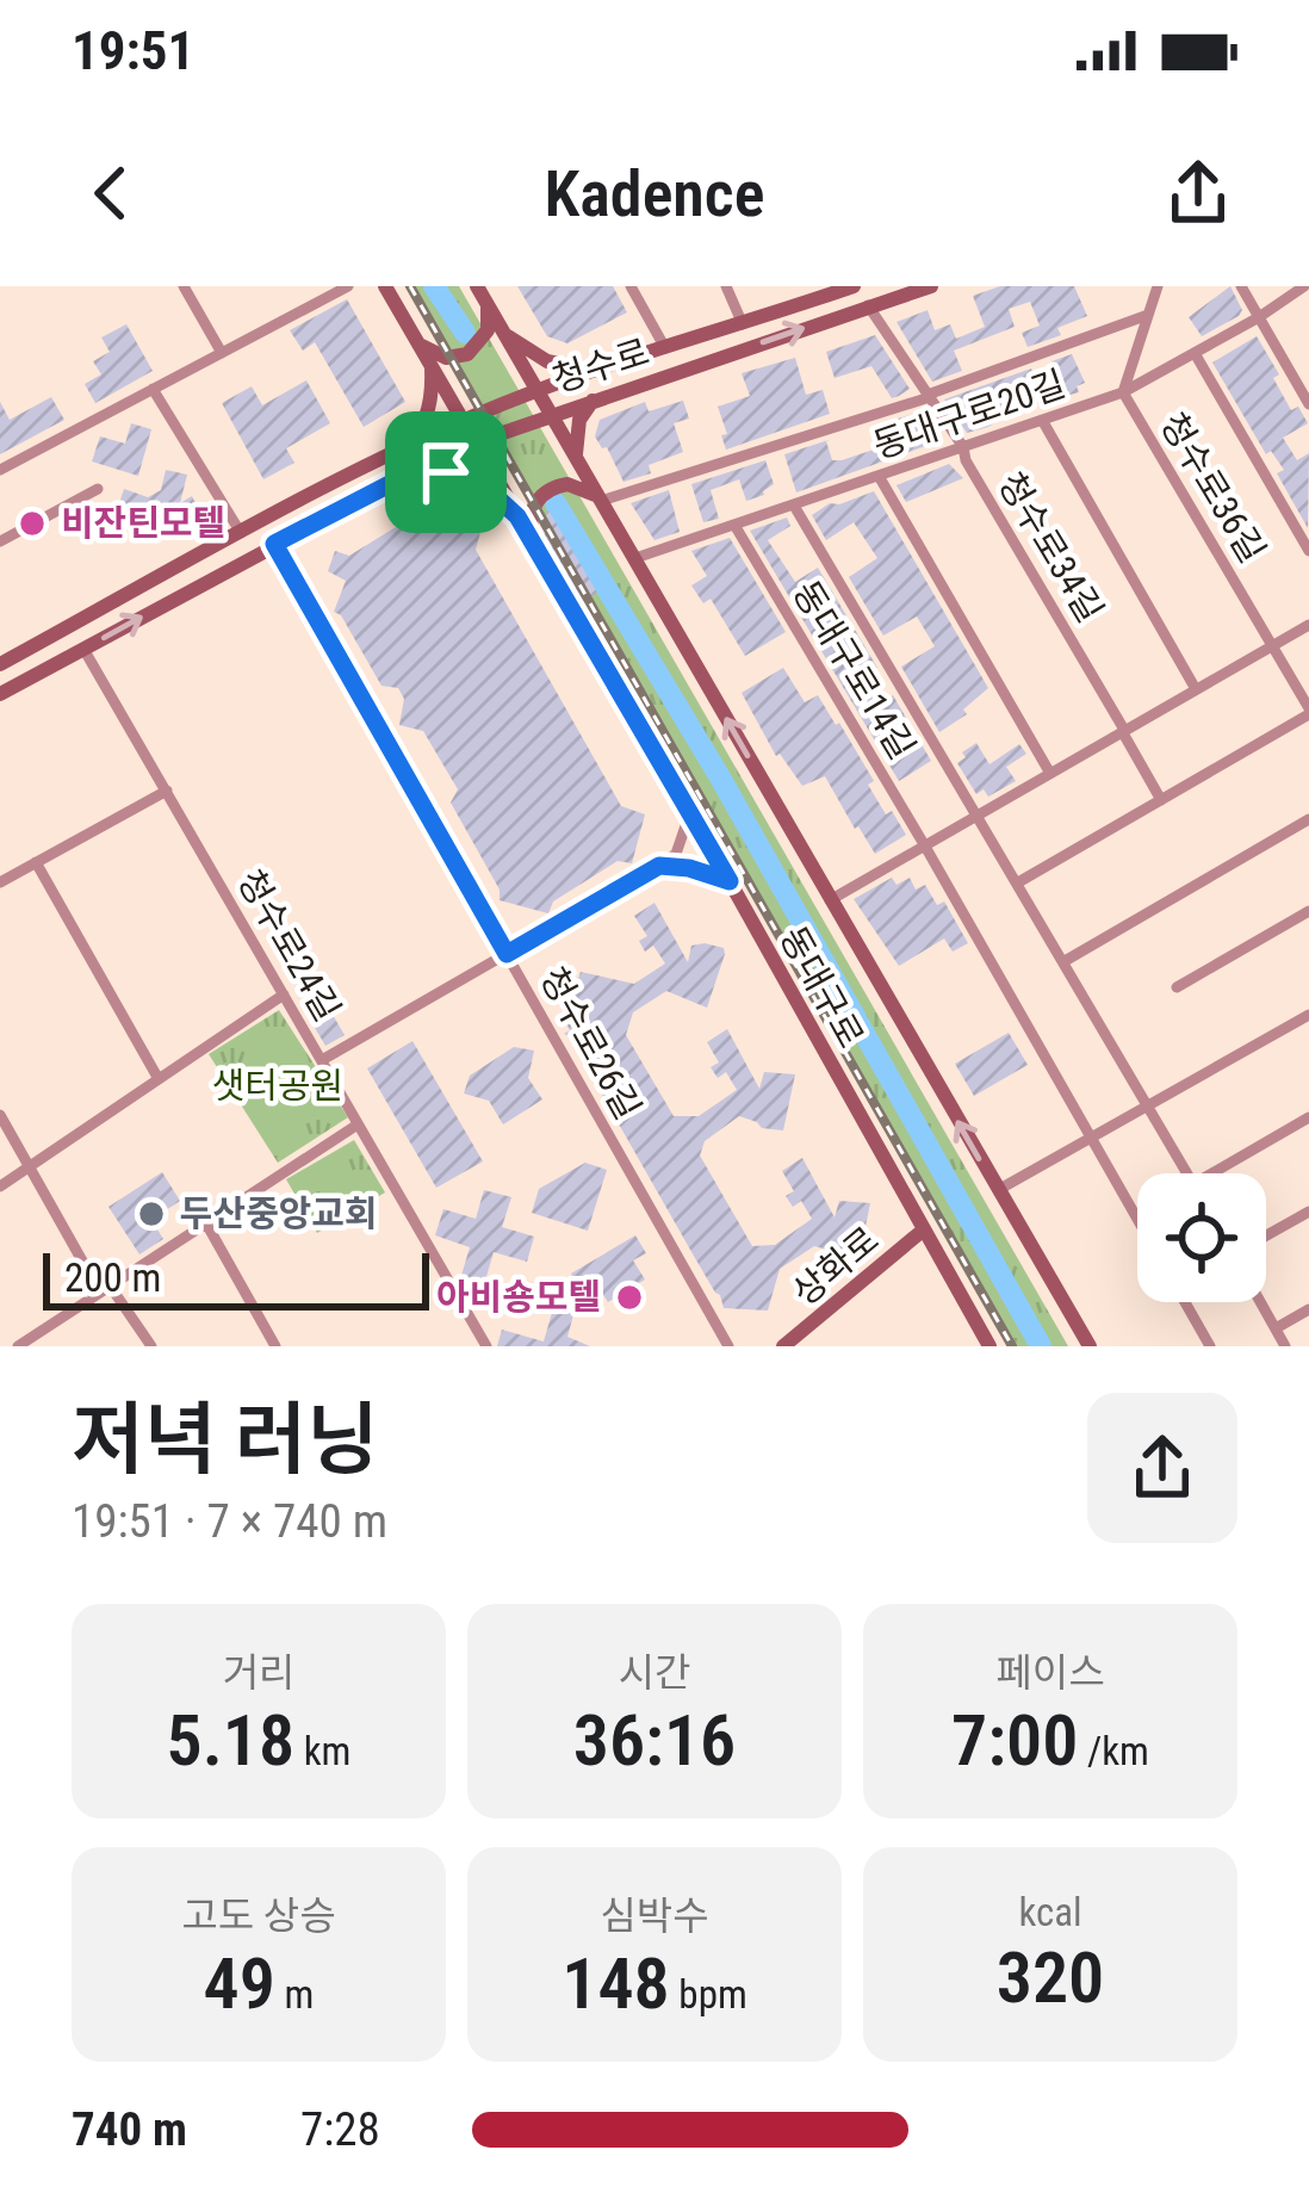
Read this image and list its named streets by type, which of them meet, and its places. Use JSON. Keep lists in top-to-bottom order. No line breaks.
{"streets":{"main road":["청수로","동대구로","상화로"],"street":["동대구로20길","청수로36길","청수로34길","동대구로14길","청수로24길","청수로26길"]},"crossings":[["청수로","청수로34길"],["청수로","청수로24길"],["청수로","동대구로"],["청수로","청수로26길"],["동대구로20길","청수로36길"],["동대구로20길","청수로34길"],["동대구로20길","동대구로14길"],["동대구로20길","동대구로"],["동대구로","상화로"]],"parks":["샛터공원"],"places":["비잔틴모텔","두산중앙교회","아비숑모텔"],"scale_bar":"200 m","page":{"status":"19:51","header":"Kadence","scale":"200 m","heading":["저녁 러닝","19:51 · 7 × 740 m"],"stats":[["거리","5.18 km"],["시간","36:16"],["페이스","7:00 /km"],["고도 상승","49 m"],["심박수","148 bpm"],["kcal","320"]],"list":[{"name":"740 m","note":"7:28"}]}}
